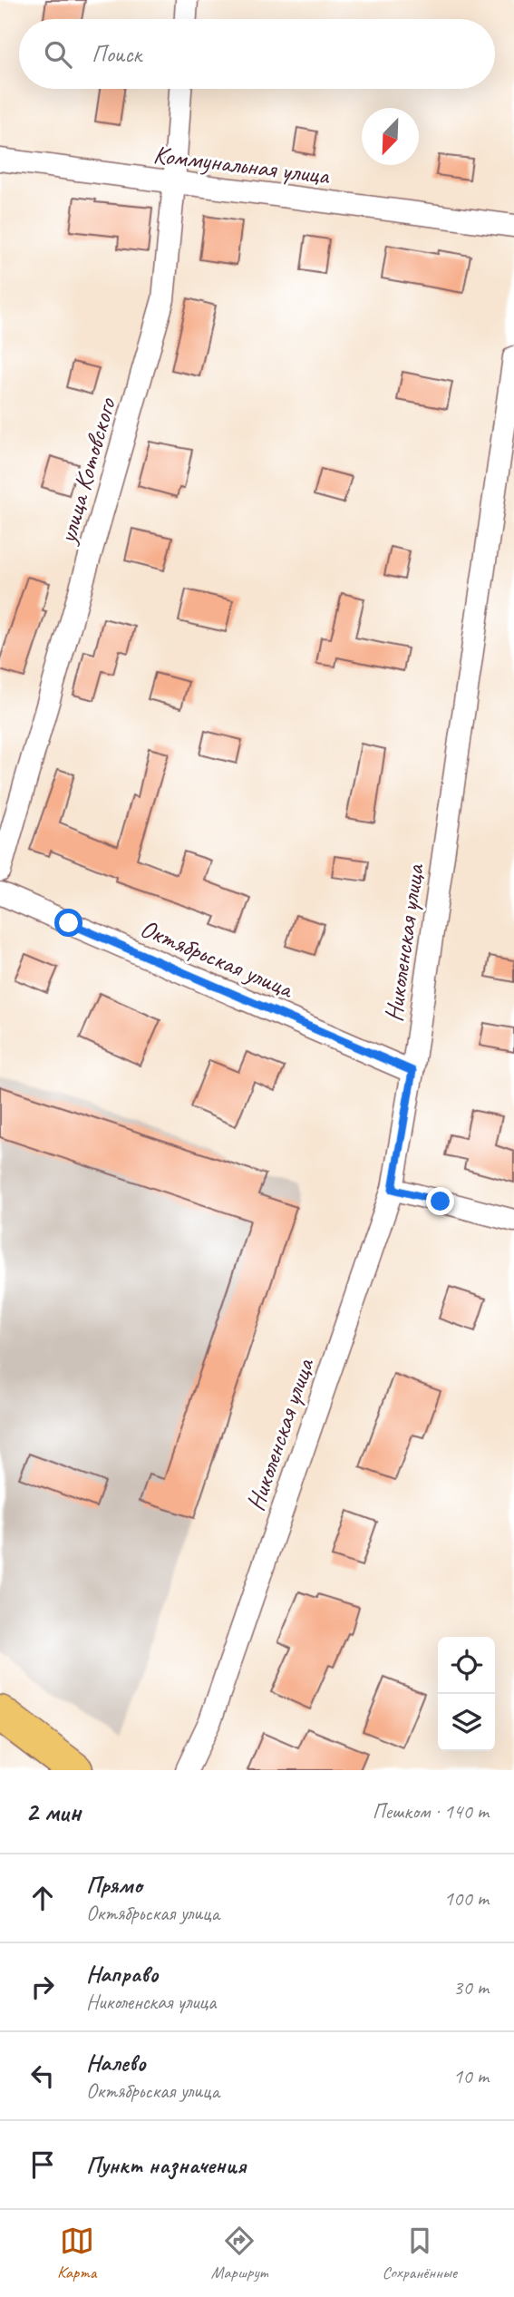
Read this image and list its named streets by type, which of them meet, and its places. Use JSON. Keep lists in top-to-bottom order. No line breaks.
{"streets":{"street":["Коммунальная улица","улица Котовского","Николенская улица","Октябрьская улица"]},"crossings":[["Коммунальная улица","улица Котовского"],["Николенская улица","Октябрьская улица"]],"north":"bottom left","page":{"search":"Поиск","heading":["2 мин","Пешком · 140 m"],"list":[["Прямо","Октябрьская улица","100 m"],["Направо","Николенская улица","30 m"],["Налево","Октябрьская улица","10 m"],"Пункт назначения"],"nav":["Карта","Маршрут","Сохранённые"]}}
